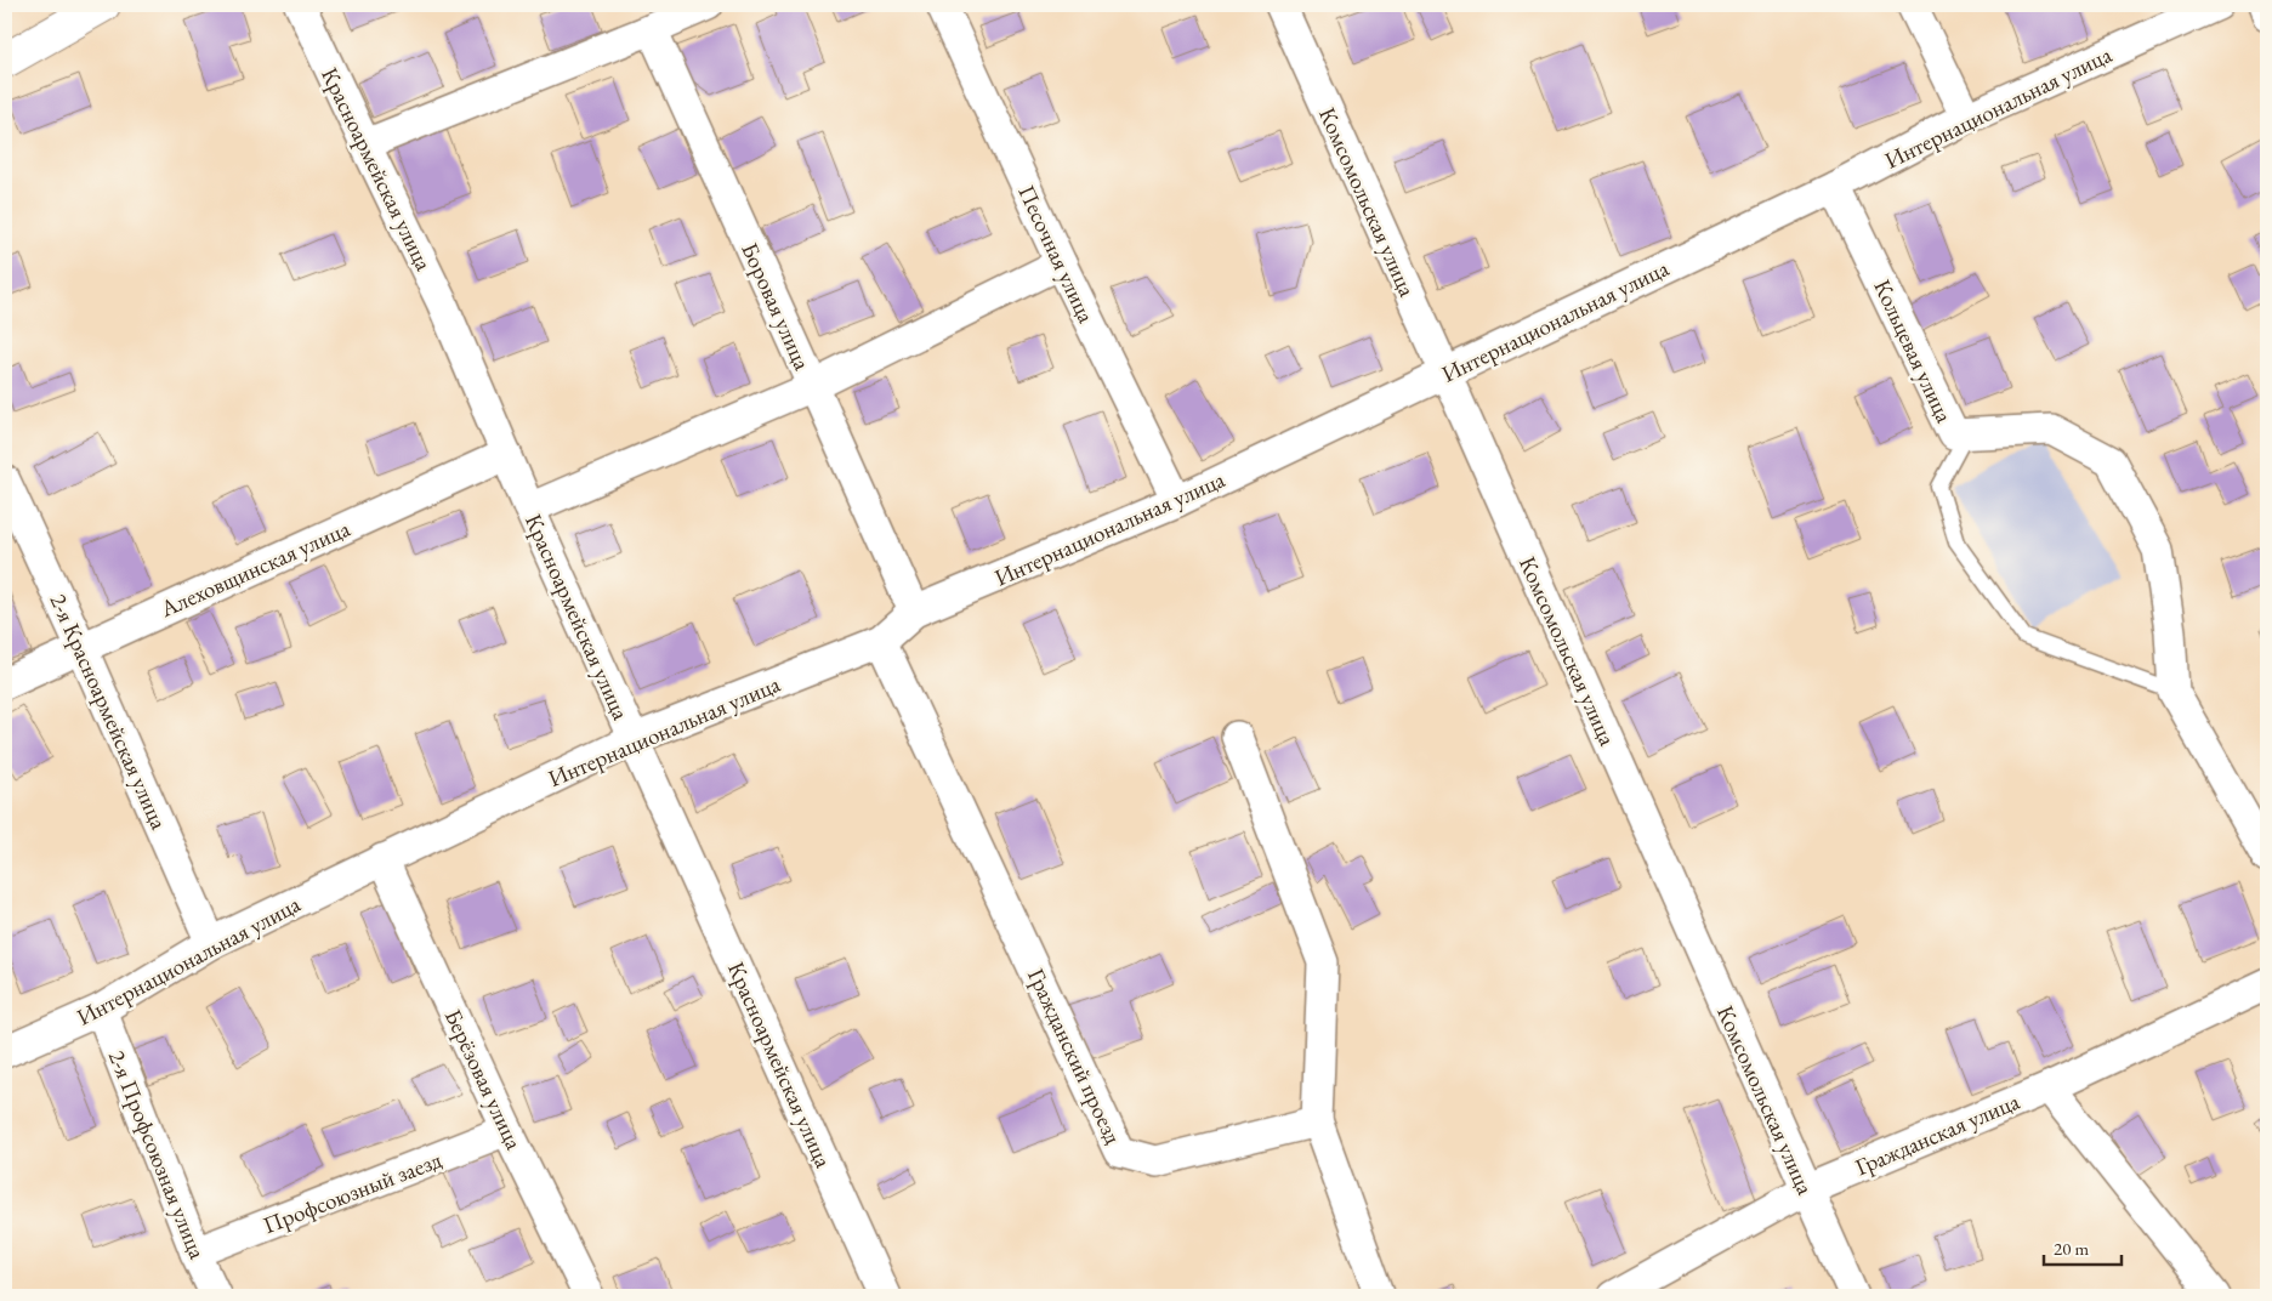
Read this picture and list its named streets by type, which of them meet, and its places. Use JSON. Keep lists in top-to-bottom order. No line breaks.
{"streets":{"street":["Интернациональная улица","Красноармейская улица","Комсомольская улица","Песочная улица","Боровая улица","Кольцевая улица","Алеховщинская улица","2-я Красноармейская улица","Гражданский проезд","Берёзовая улица","Гражданская улица","2-я Профсоюзная улица","Профсоюзный заезд"]},"crossings":[["Интернациональная улица","Красноармейская улица"],["Интернациональная улица","Комсомольская улица"],["Интернациональная улица","Песочная улица"],["Интернациональная улица","Кольцевая улица"],["Интернациональная улица","2-я Красноармейская улица"],["Интернациональная улица","Гражданский проезд"],["Интернациональная улица","Берёзовая улица"],["Интернациональная улица","2-я Профсоюзная улица"],["Красноармейская улица","Алеховщинская улица"],["Комсомольская улица","Гражданская улица"],["Песочная улица","Боровая улица"],["Алеховщинская улица","2-я Красноармейская улица"],["Берёзовая улица","Профсоюзный заезд"],["2-я Профсоюзная улица","Профсоюзный заезд"]],"scale_bar":"20 m"}
